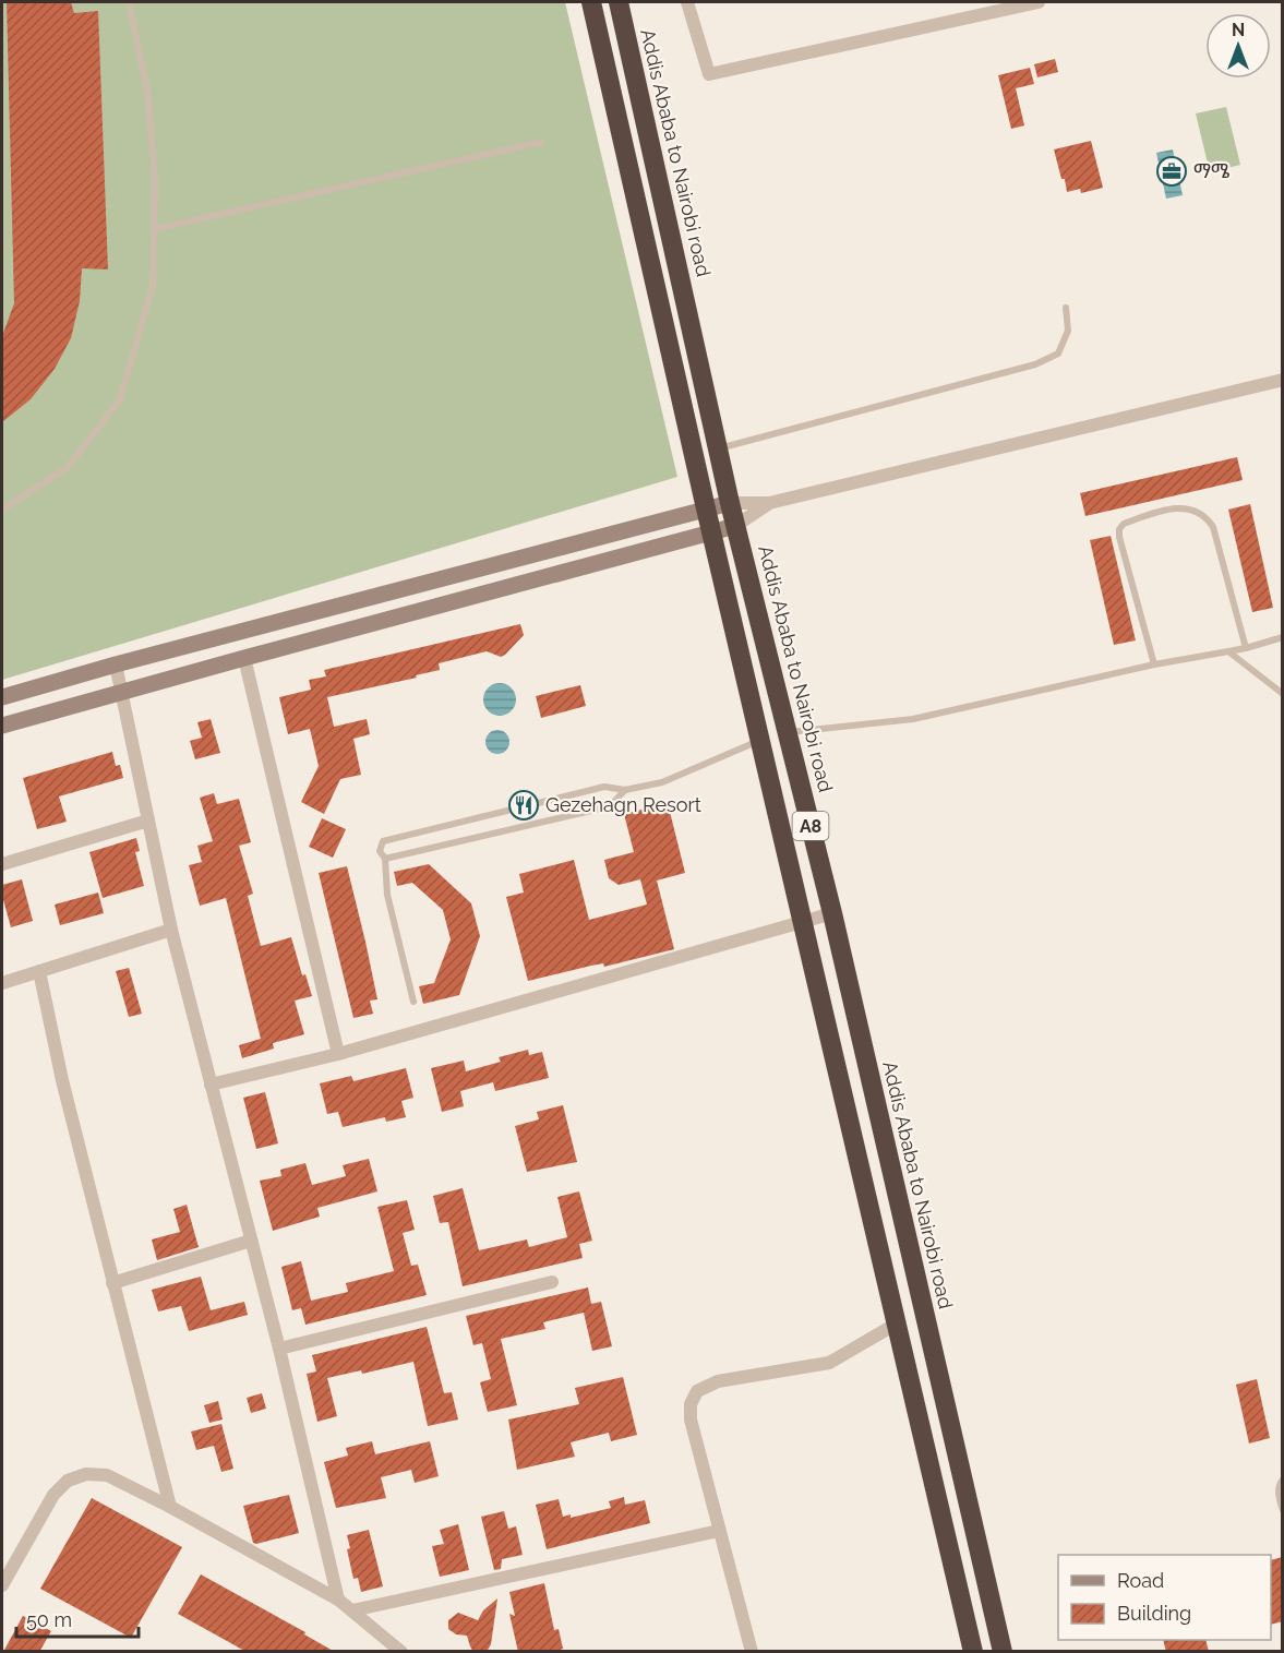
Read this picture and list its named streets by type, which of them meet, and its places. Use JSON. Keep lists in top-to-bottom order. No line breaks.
{"streets":{"highway":["Addis Ababa to Nairobi road","A8"]},"places":{"office":["ማሜ"],"restaurant":["Gezehagn Resort"]},"legend":["Road","Building"],"scale_bar":"50 m","north":"top"}
